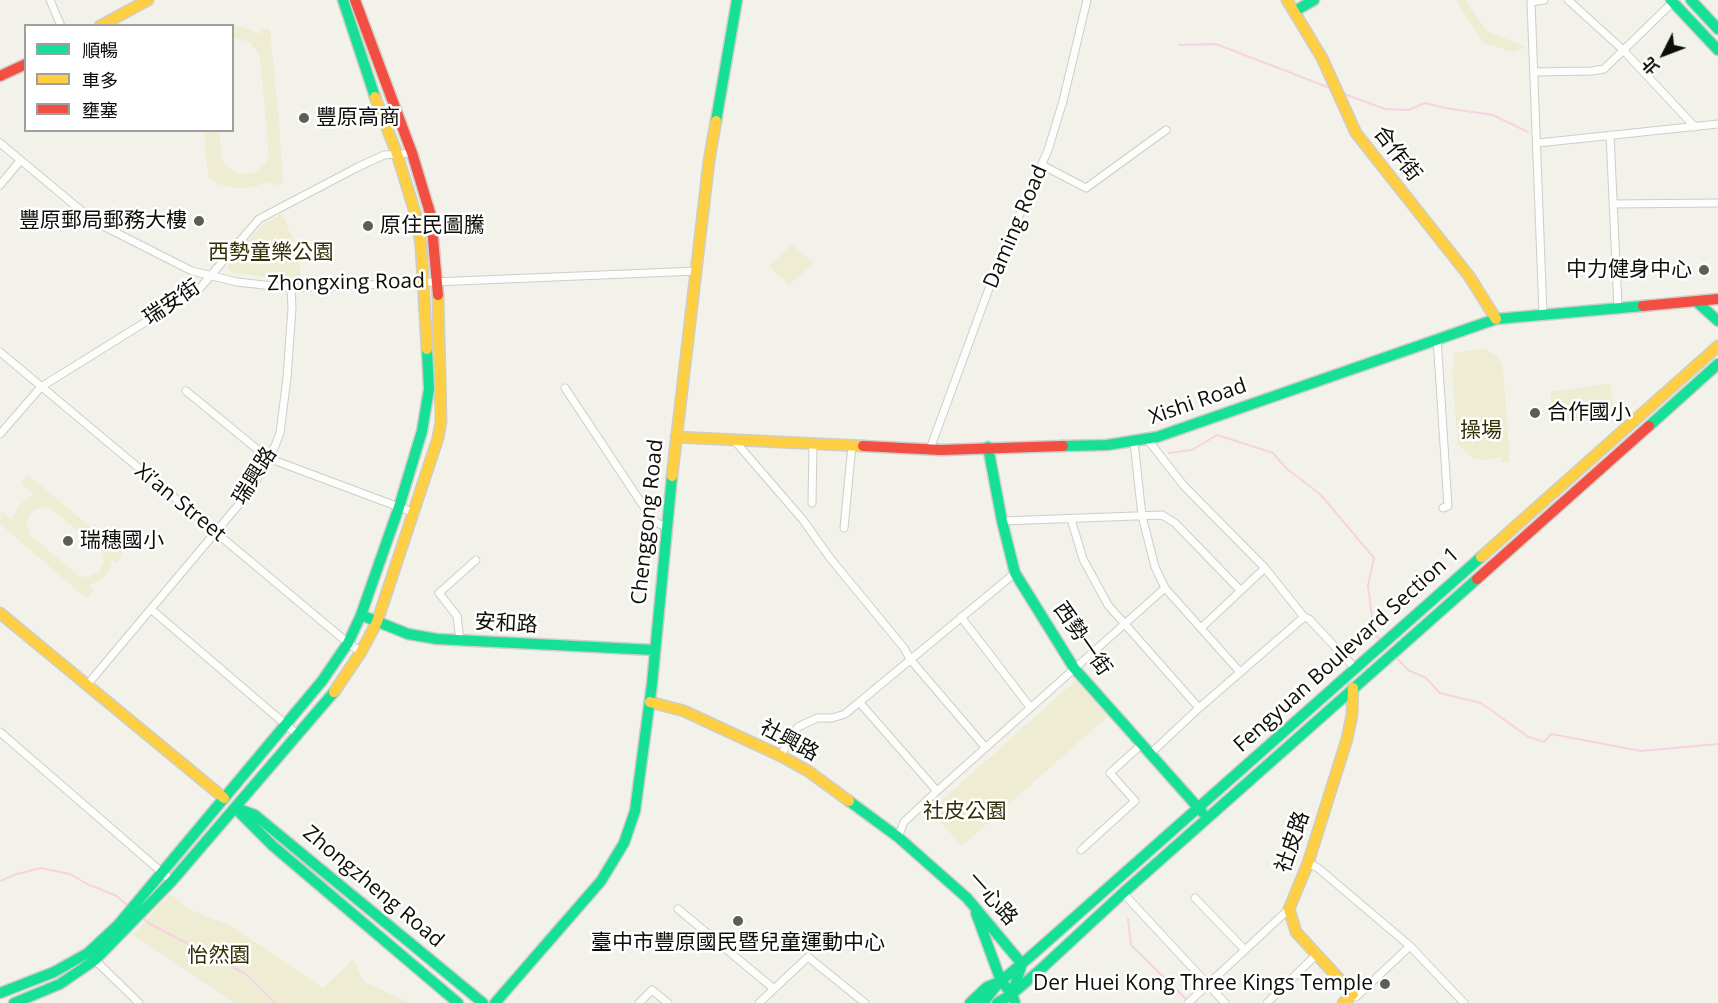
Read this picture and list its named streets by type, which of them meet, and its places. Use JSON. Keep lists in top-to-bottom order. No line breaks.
{"streets":{"street":["合作街","Daming Road","Zhongxing Road","瑞安街","Xishi Road","瑞興路","Xi’an Street","Chenggong Road","安和路","西勢一街","Fengyuan Boulevard Section 1","社興路","社皮路","Zhongzheng Road","一心路"]},"crossings":[["合作街","Xishi Road"],["Daming Road","Xishi Road"],["Zhongxing Road","瑞安街"],["Zhongxing Road","瑞興路"],["Zhongxing Road","Chenggong Road"],["瑞安街","Xi’an Street"],["Xishi Road","Chenggong Road"],["Xishi Road","西勢一街"],["瑞興路","Xi’an Street"],["瑞興路","Zhongzheng Road"],["Chenggong Road","安和路"],["Chenggong Road","社興路"],["西勢一街","Fengyuan Boulevard Section 1"],["Fengyuan Boulevard Section 1","社皮路"],["Fengyuan Boulevard Section 1","一心路"],["社興路","一心路"]],"parks":["西勢童樂公園","操場","社皮公園","怡然園"],"places":["豐原高商","豐原郵局郵務大樓","原住民圖騰","中力健身中心","合作國小","瑞穗國小","臺中市豐原國民暨兒童運動中心","Der Huei Kong Three Kings Temple"],"legend":["順暢","車多","壅塞"],"north":"bottom left"}
